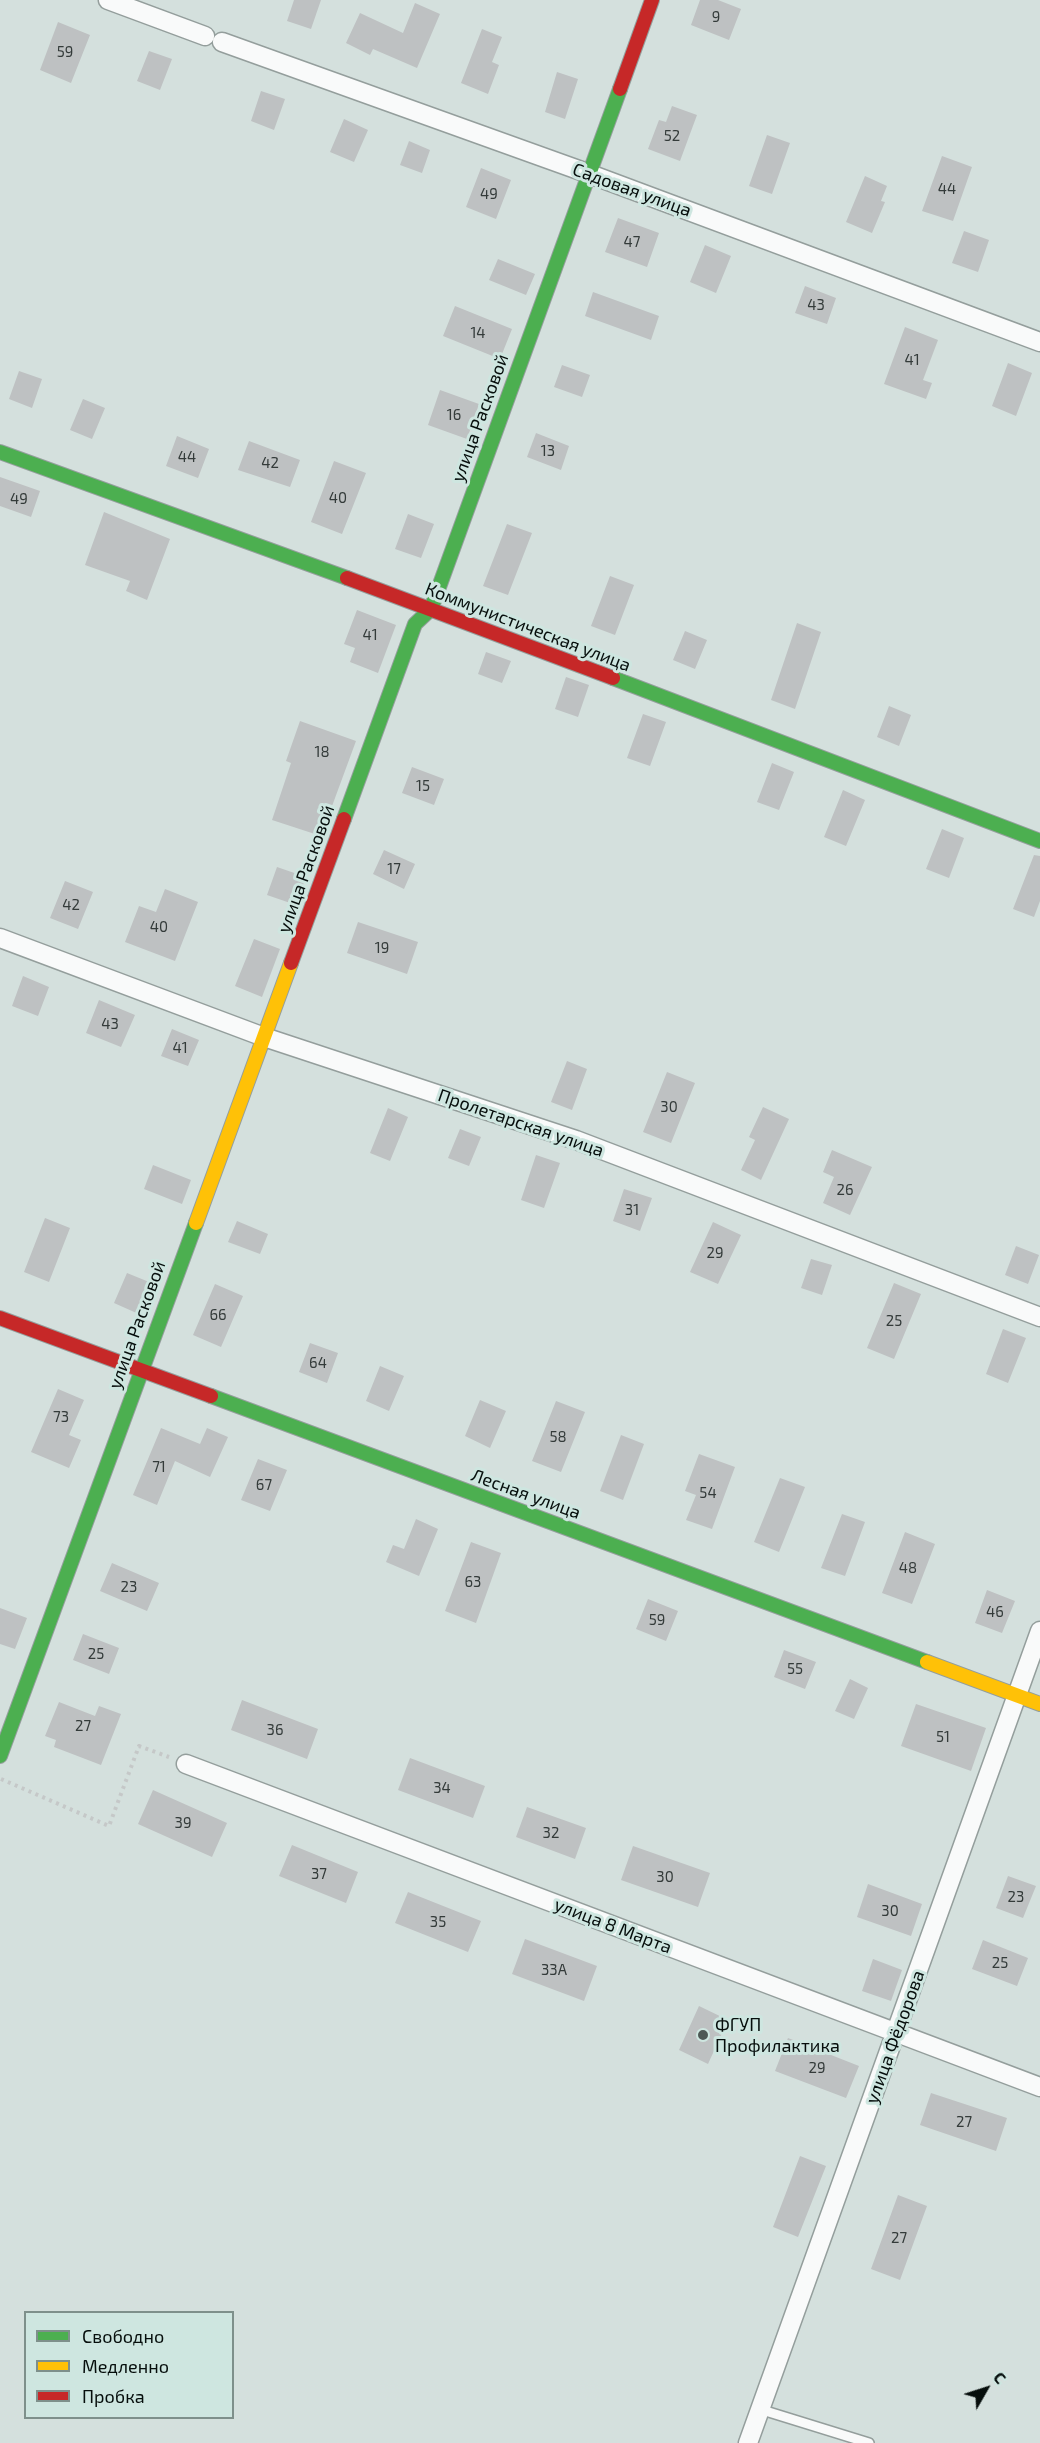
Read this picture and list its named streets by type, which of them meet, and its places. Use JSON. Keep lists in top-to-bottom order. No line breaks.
{"streets":{"street":["Садовая улица","улица Расковой","Коммунистическая улица","Пролетарская улица","Лесная улица","улица 8 Марта","улица Фёдорова"]},"crossings":[["Садовая улица","улица Расковой"],["улица Расковой","Коммунистическая улица"],["улица Расковой","Пролетарская улица"],["улица Расковой","Лесная улица"],["Лесная улица","улица Фёдорова"],["улица 8 Марта","улица Фёдорова"]],"places":["ФГУП Профилактика"],"house_numbers":["9","59","52","44","49","47","43","14","41","16","13","44","42","40","49","41","18","15","17","42","40","19","43","41","30","26","31","29","66","25","64","73","58","71","67","54","48","63","23","46","59","25","55","27","36","51","34","39","32","37","30","23","30","35","25","33А","29","27","27"],"legend":["Свободно","Медленно","Пробка"],"north":"top right"}
